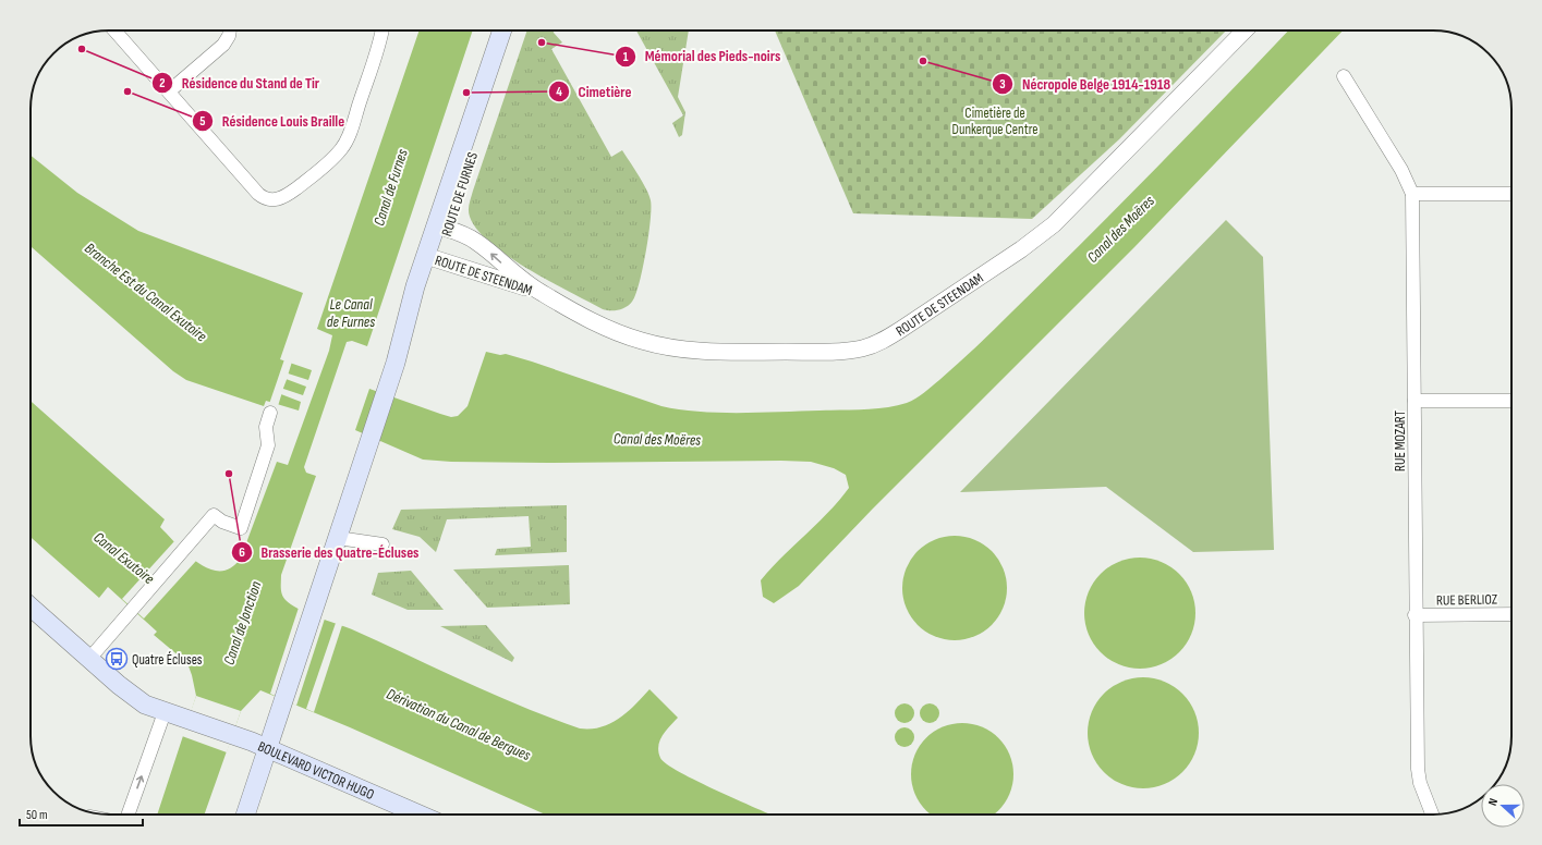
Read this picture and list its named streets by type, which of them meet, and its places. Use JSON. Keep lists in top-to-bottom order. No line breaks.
{"streets":{"main road":["ROUTE DE FURNES","BOULEVARD VICTOR HUGO"],"street":["ROUTE DE STEENDAM","RUE MOZART","RUE BERLIOZ"]},"crossings":[["ROUTE DE FURNES","ROUTE DE STEENDAM"],["ROUTE DE FURNES","BOULEVARD VICTOR HUGO"],["RUE MOZART","RUE BERLIOZ"]],"water":["Canal de Furnes","Canal des Moëres","Branche Est du Canal Exutoire","Le Canal de Furnes","Canal Exutoire","Canal de Jonction","Dérivation du Canal de Bergues"],"parks":["Cimetière de Dunkerque Centre"],"places":{"other":["Mémorial des Pieds-noirs","Résidence du Stand de Tir","Nécropole Belge 1914-1918","Résidence Louis Braille","Cimetière","Brasserie des Quatre-Écluses"],"bus stop":["Quatre Écluses"]},"scale_bar":"50 m","north":"left"}
